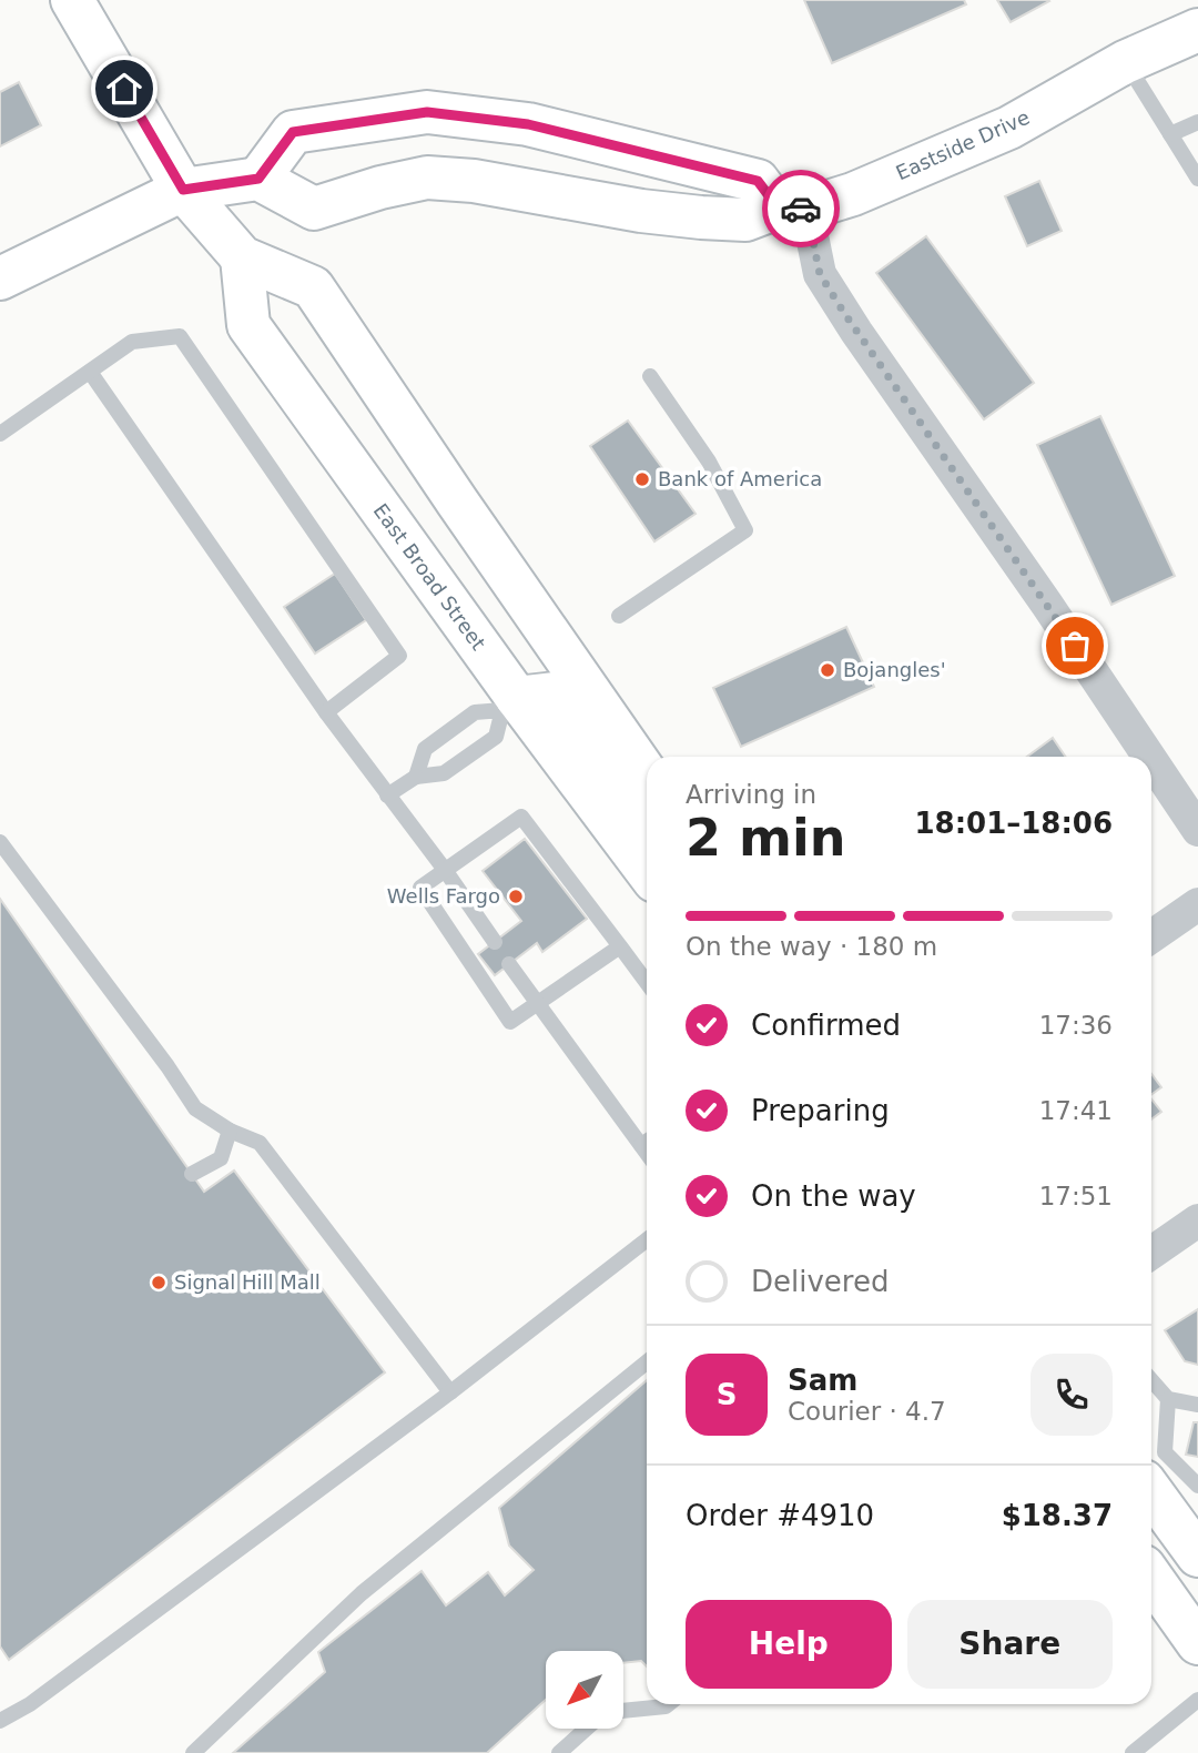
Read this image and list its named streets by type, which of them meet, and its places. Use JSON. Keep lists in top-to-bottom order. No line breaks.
{"streets":{"main road":["Eastside Drive","East Broad Street"]},"places":["Bank of America","Bojangles'","Wells Fargo","Signal Hill Mall"],"north":"bottom left","page":{"heading":["2 min","Arriving in","18:01–18:06"],"panel":["Sam","Courier · 4.7","Order #4910","$18.37"],"bar":"On the way · 180 m","list":[["Confirmed","17:36"],["Preparing","17:41"],["On the way","17:51"],"Delivered"],"round":"S","buttons":["Help","Share"]}}
